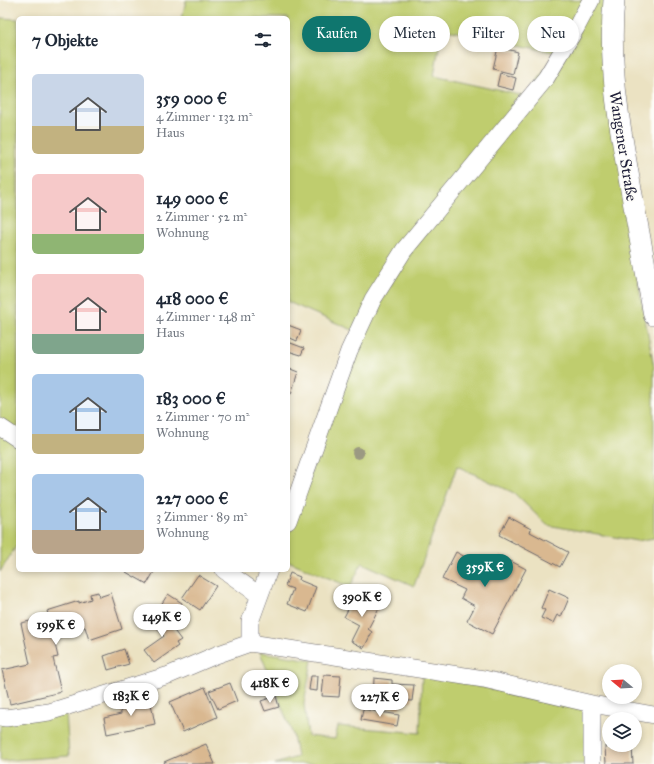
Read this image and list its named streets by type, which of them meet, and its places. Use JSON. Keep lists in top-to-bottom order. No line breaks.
{"streets":{"main road":["Wangener Straße"]},"north":"left","page":{"chip":["Kaufen","Mieten","Filter","Neu"],"heading":"7 Objekte","list":[{"name":"359 000 €","note":"4 Zimmer · 132 m² · Haus"},{"name":"149 000 €","note":"2 Zimmer · 52 m² · Wohnung"},{"name":"418 000 €","note":"4 Zimmer · 148 m² · Haus"},{"name":"183 000 €","note":"2 Zimmer · 70 m² · Wohnung"},{"name":"227 000 €","note":"3 Zimmer · 89 m² · Wohnung"}],"price":["359K €","390K €","149K €","199K €","418K €","183K €","227K €"]}}
